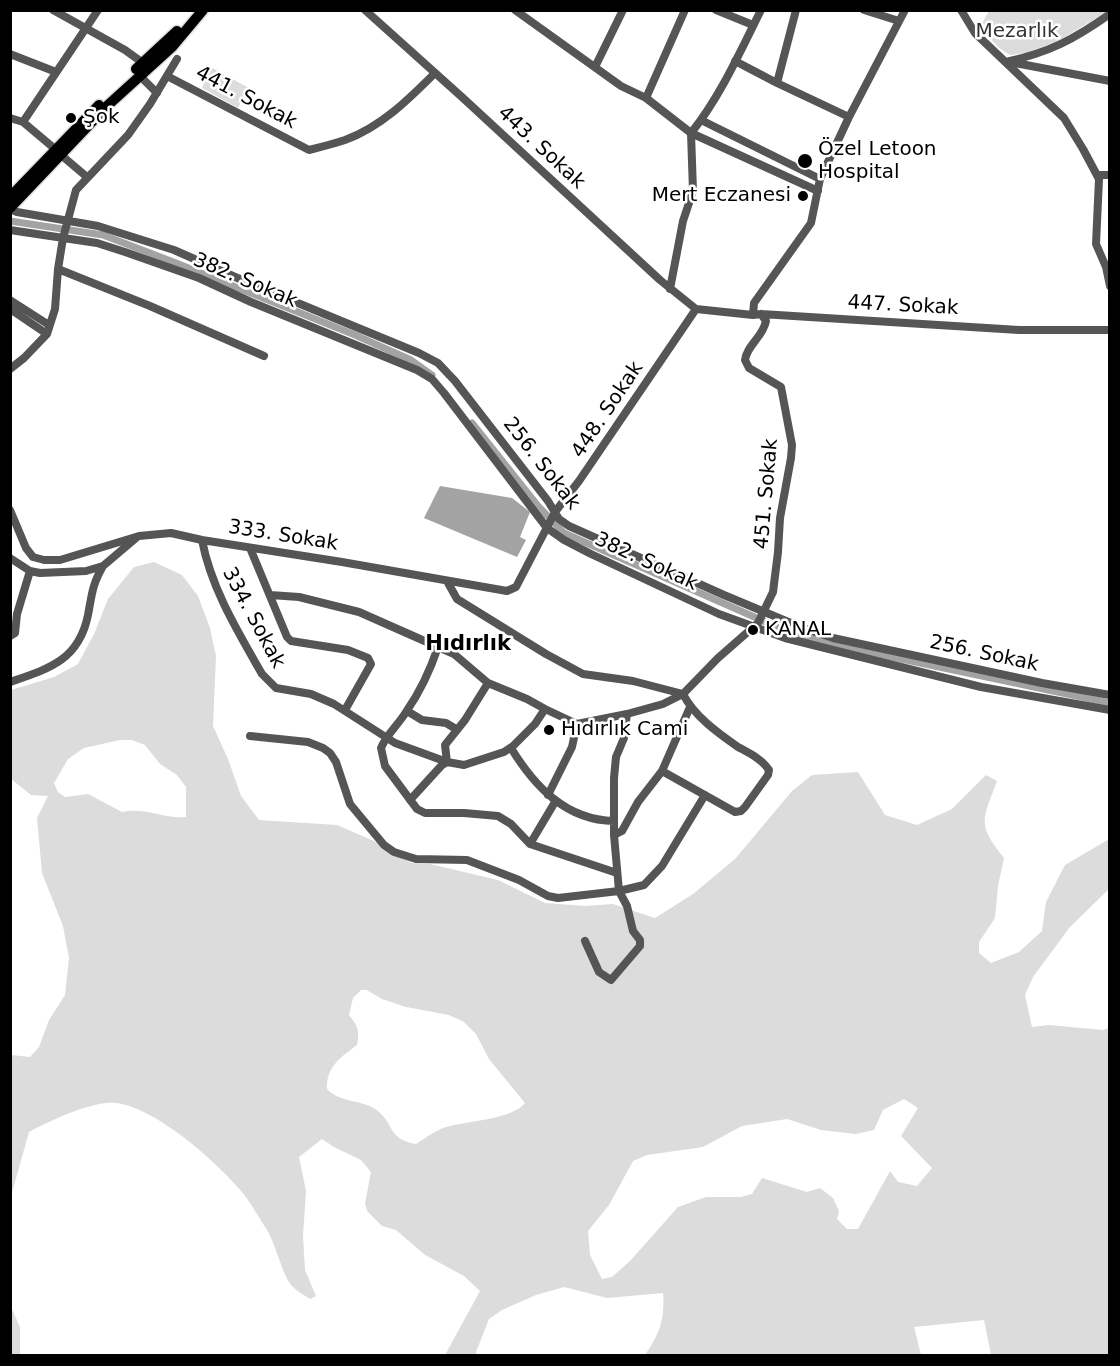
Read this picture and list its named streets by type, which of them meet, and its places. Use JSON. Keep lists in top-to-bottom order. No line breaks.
{"streets":{"street":["441. Sokak","443. Sokak","382. Sokak","447. Sokak","448. Sokak","256. Sokak","451. Sokak","333. Sokak","334. Sokak"]},"crossings":[["441. Sokak","443. Sokak"],["443. Sokak","447. Sokak"],["443. Sokak","448. Sokak"],["382. Sokak","448. Sokak"],["382. Sokak","256. Sokak"],["382. Sokak","451. Sokak"],["382. Sokak","333. Sokak"],["447. Sokak","448. Sokak"],["447. Sokak","451. Sokak"],["448. Sokak","256. Sokak"],["448. Sokak","333. Sokak"],["256. Sokak","451. Sokak"],["333. Sokak","334. Sokak"]],"districts":["Hıdırlık"],"parks":["Mezarlık"],"places":["Şok","Özel Letoon Hospital","Mert Eczanesi","KANAL","Hıdırlık Cami"]}
